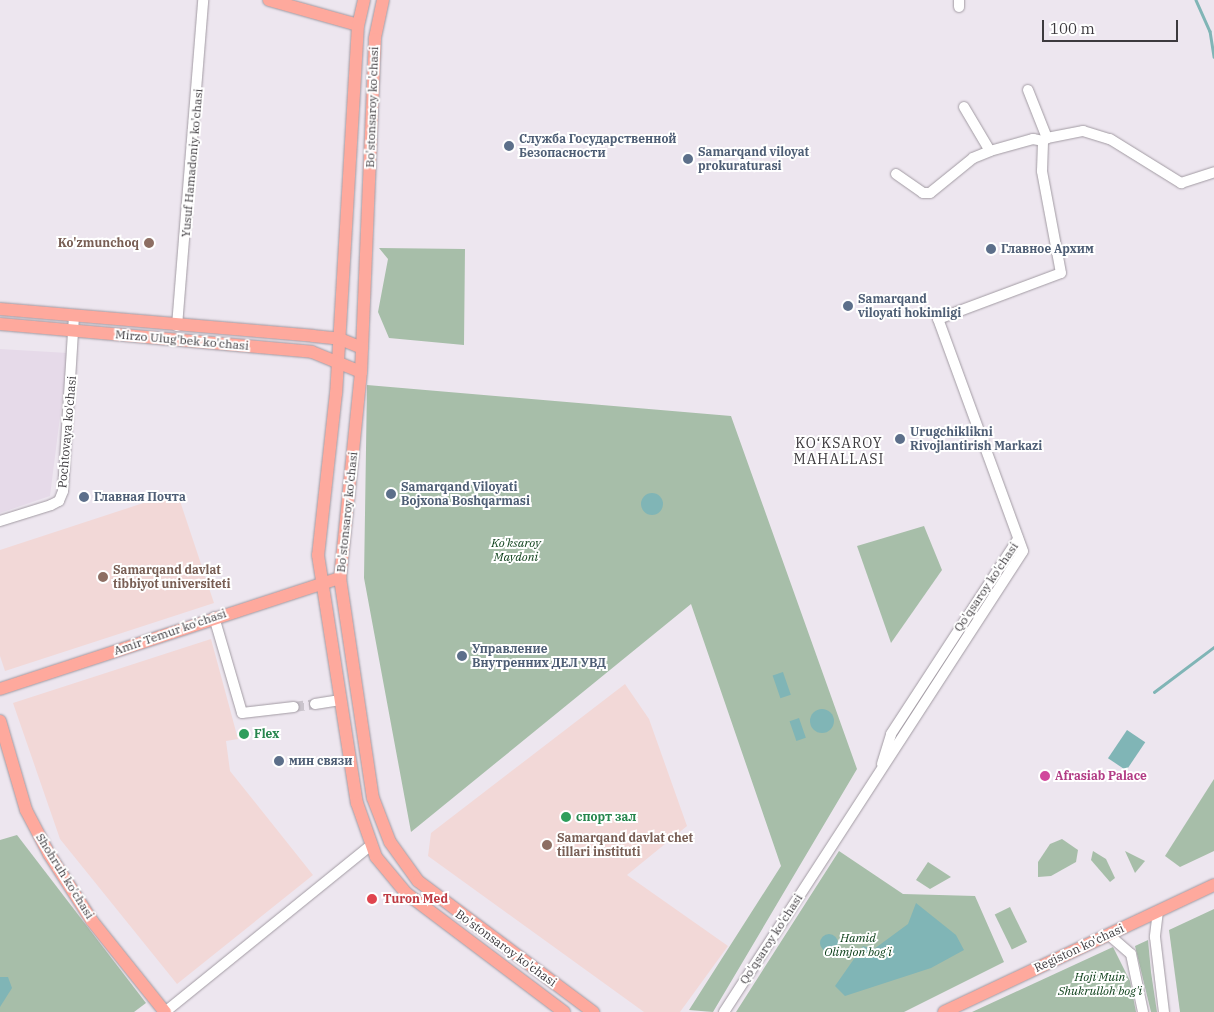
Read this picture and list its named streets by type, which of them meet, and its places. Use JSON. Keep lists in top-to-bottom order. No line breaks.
{"streets":{"main road":["Bo'stonsaroy ko'chasi","Mirzo Ulug'bek ko'chasi","Amir Temur ko'chasi","Shohruh ko'chasi","Registon ko'chasi"],"street":["Yusuf Hamadoniy ko'chasi","Pochtovaya ko'chasi","Qo'qsaroy ko'chasi"]},"crossings":[["Bo'stonsaroy ko'chasi","Mirzo Ulug'bek ko'chasi"],["Bo'stonsaroy ko'chasi","Amir Temur ko'chasi"],["Yusuf Hamadoniy ko'chasi","Mirzo Ulug'bek ko'chasi"],["Mirzo Ulug'bek ko'chasi","Pochtovaya ko'chasi"]],"districts":["KO‘KSAROY MAHALLASI"],"parks":["Ko'ksaroy Maydoni","Hamid Olimjon bog'i","Hoji Muin Shukrulloh bog'i"],"places":["Служба Государственной Безопасности","Samarqand viloyat prokuraturasi","Ko'zmunchoq","Главное Архим","Samarqand viloyati hokimligi","Urugchiklikni Rivojlantirish Markazi","Samarqand Viloyati Bojxona Boshqarmasi","Главная Почта","Samarqand davlat tibbiyot universiteti","Управление Внутренних ДЕЛ УВД","Flex","мин связи","Afrasiab Palace","спорт зал","Samarqand davlat chet tillari instituti","Turon Med"],"scale_bar":"100 m"}
